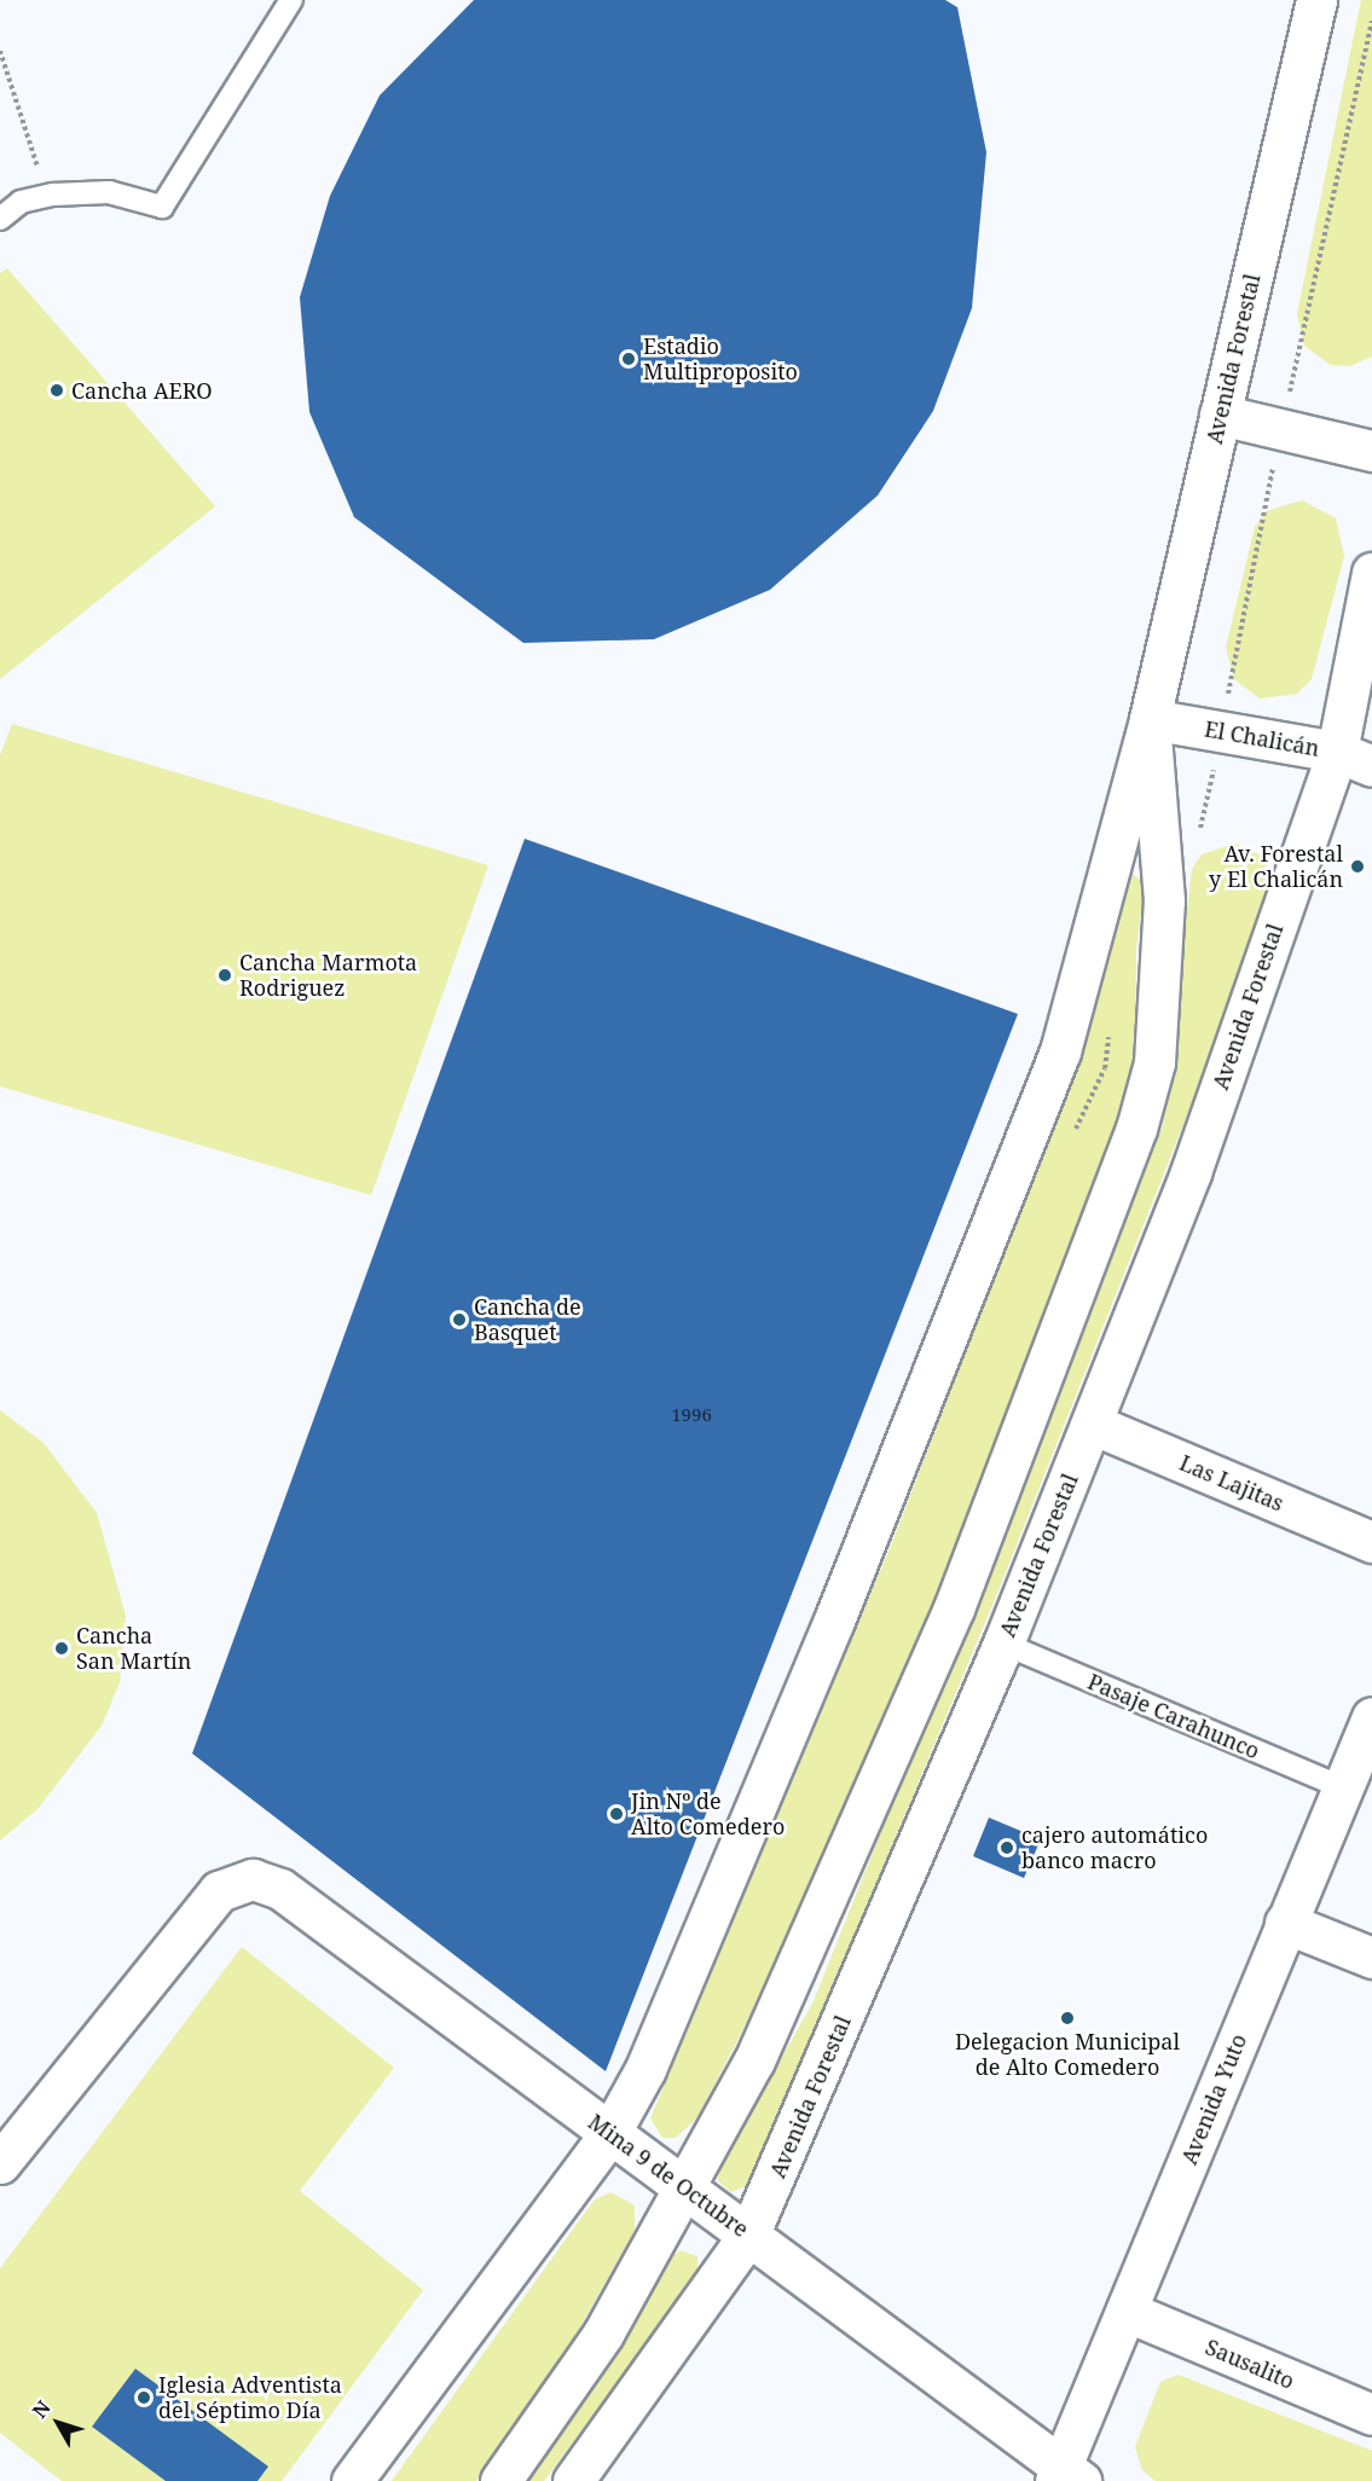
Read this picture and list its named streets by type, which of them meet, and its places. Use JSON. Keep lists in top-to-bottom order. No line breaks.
{"streets":{"street":["Avenida Forestal","El Chalicán","Las Lajitas","Avenida Yuto","Mina 9 de Octubre","Sausalito"],"lane":["Pasaje Carahunco"]},"crossings":[["Avenida Forestal","El Chalicán"],["Avenida Forestal","Las Lajitas"],["Avenida Forestal","Pasaje Carahunco"],["Avenida Forestal","Mina 9 de Octubre"],["Pasaje Carahunco","Avenida Yuto"],["Avenida Yuto","Mina 9 de Octubre"],["Avenida Yuto","Sausalito"]],"places":["Estadio Multiproposito","Cancha AERO","Av. Forestal y El Chalicán","Cancha Marmota Rodriguez","Cancha de Basquet","Cancha San Martín","Jin Nº de Alto Comedero","cajero automático banco macro","Delegacion Municipal de Alto Comedero","Iglesia Adventista del Séptimo Día"],"house_numbers":["1996"],"north":"top left"}
